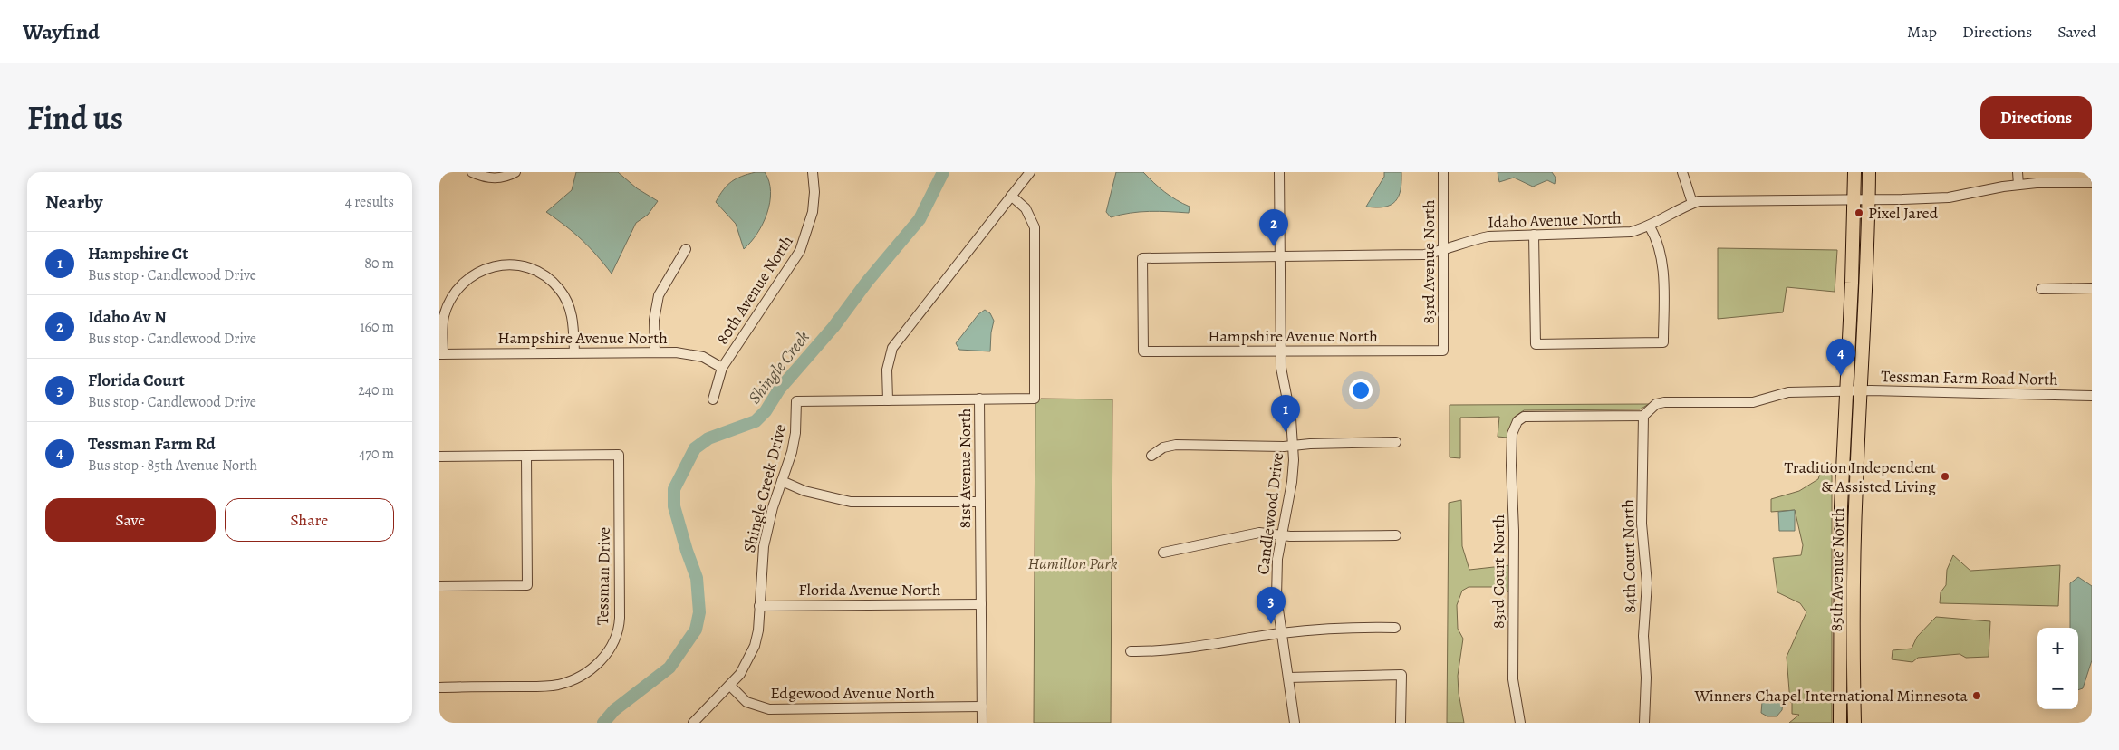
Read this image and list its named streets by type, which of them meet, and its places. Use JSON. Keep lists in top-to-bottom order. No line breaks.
{"streets":{"main road":["85th Avenue North"],"street":["Idaho Avenue North","83rd Avenue North","80th Avenue North","Hampshire Avenue North","Tessman Farm Road North","81st Avenue North","Shingle Creek Drive","Candlewood Drive","84th Court North","83rd Court North","Tessman Drive","Florida Avenue North","Edgewood Avenue North"]},"crossings":[["Idaho Avenue North","83rd Avenue North"],["Idaho Avenue North","Hampshire Avenue North"],["Idaho Avenue North","Candlewood Drive"],["Idaho Avenue North","85th Avenue North"],["83rd Avenue North","Hampshire Avenue North"],["80th Avenue North","Hampshire Avenue North"],["Hampshire Avenue North","Candlewood Drive"],["Tessman Farm Road North","84th Court North"],["Tessman Farm Road North","85th Avenue North"],["Tessman Farm Road North","83rd Court North"],["81st Avenue North","Florida Avenue North"],["81st Avenue North","Edgewood Avenue North"],["Shingle Creek Drive","Florida Avenue North"],["Shingle Creek Drive","Edgewood Avenue North"],["84th Court North","83rd Court North"]],"water":["Shingle Creek"],"parks":["Hamilton Park"],"places":["Pixel Jared","Tradition Independent & Assisted Living","Winners Chapel International Minnesota"],"page":{"header":"Wayfind","nav":["Map","Directions","Saved"],"title":"Find us","buttons":["Directions",["Save","Share"]],"heading":["Nearby","4 results"],"pins":["2","4","1","3"],"list":[{"mark":"1","name":"Hampshire Ct","note":"Bus stop · Candlewood Drive","value":"80 m"},{"mark":"2","name":"Idaho Av N","note":"Bus stop · Candlewood Drive","value":"160 m"},{"mark":"3","name":"Florida Court","note":"Bus stop · Candlewood Drive","value":"240 m"},{"mark":"4","name":"Tessman Farm Rd","note":"Bus stop · 85th Avenue North","value":"470 m"}],"map_buttons":["+","−"]}}
